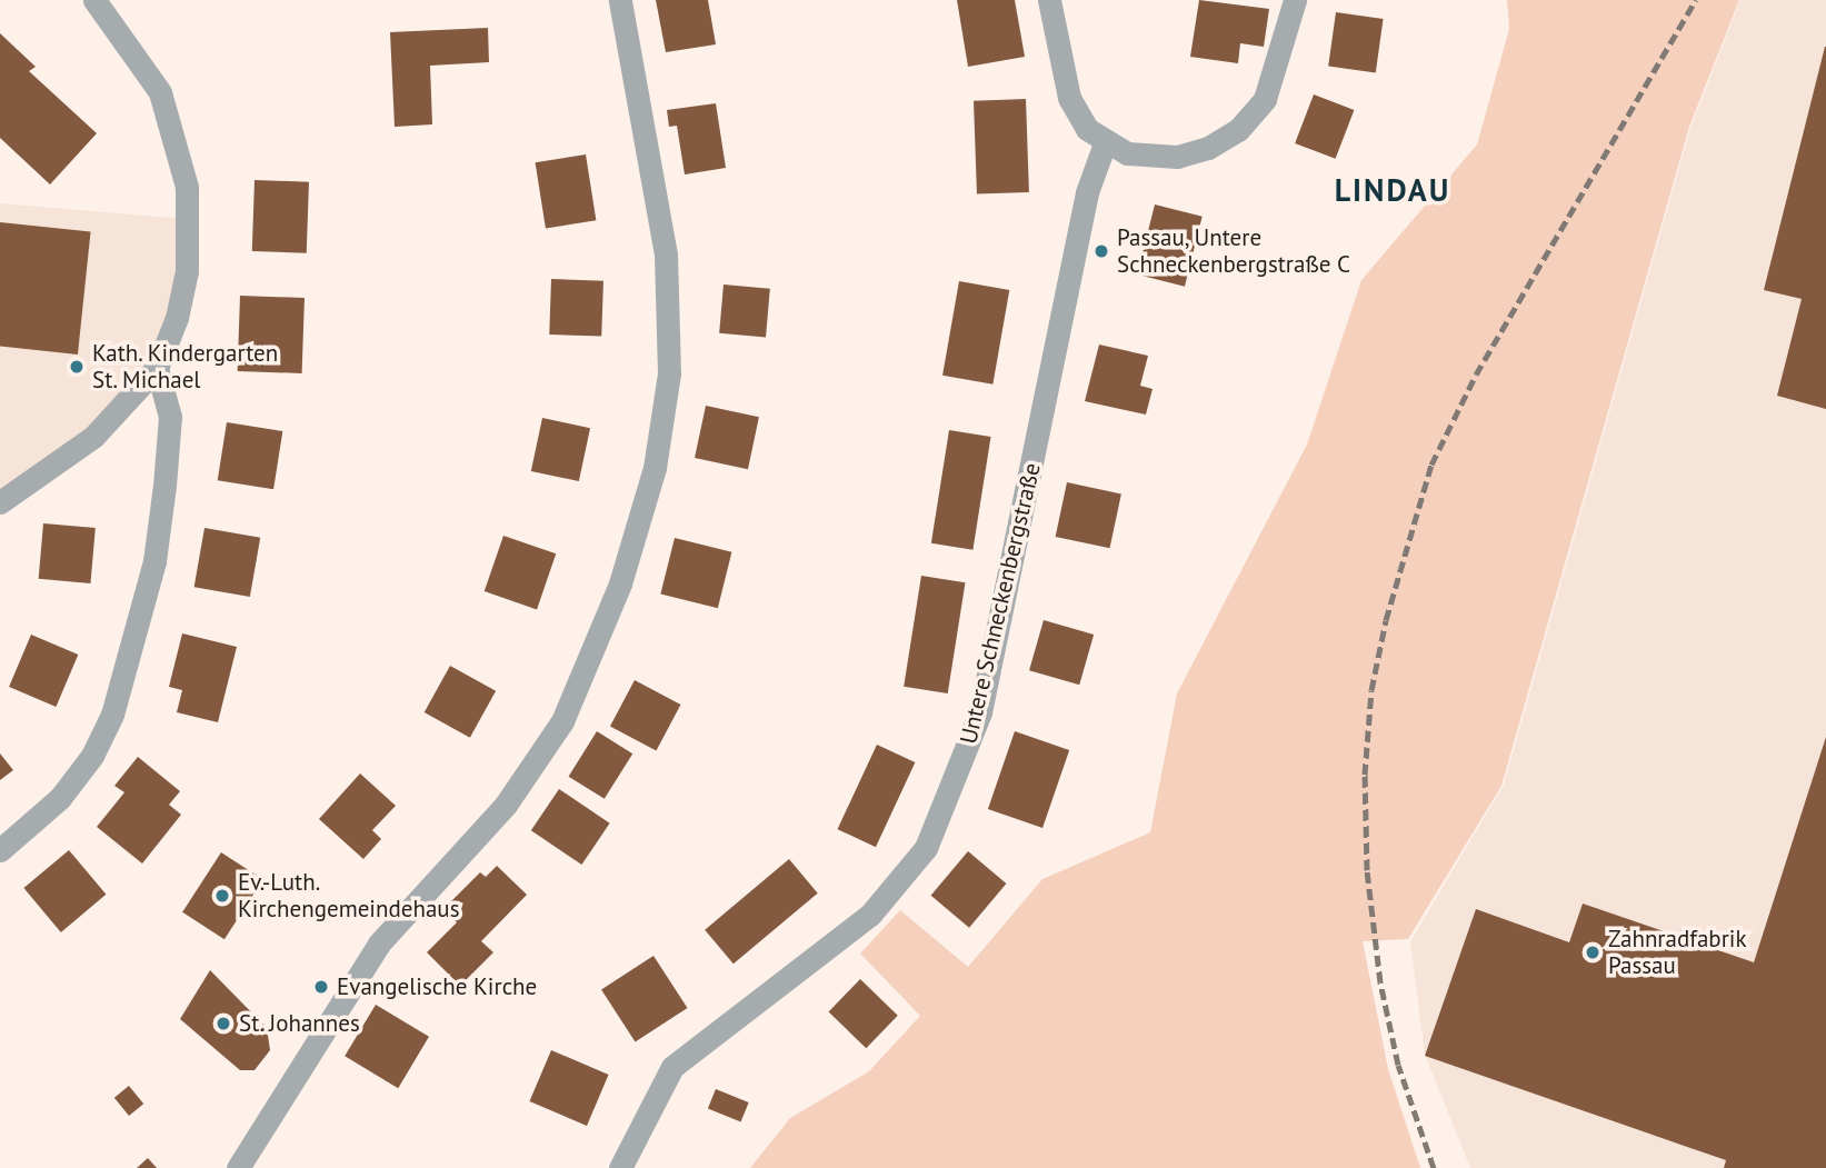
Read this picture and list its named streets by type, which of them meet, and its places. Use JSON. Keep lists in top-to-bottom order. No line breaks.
{"streets":{"street":["Untere Schneckenbergstraße"]},"districts":["LINDAU"],"places":["Passau, Untere Schneckenbergstraße C","Kath. Kindergarten St. Michael","Ev.-Luth. Kirchengemeindehaus","Zahnradfabrik Passau","Evangelische Kirche","St. Johannes"]}
